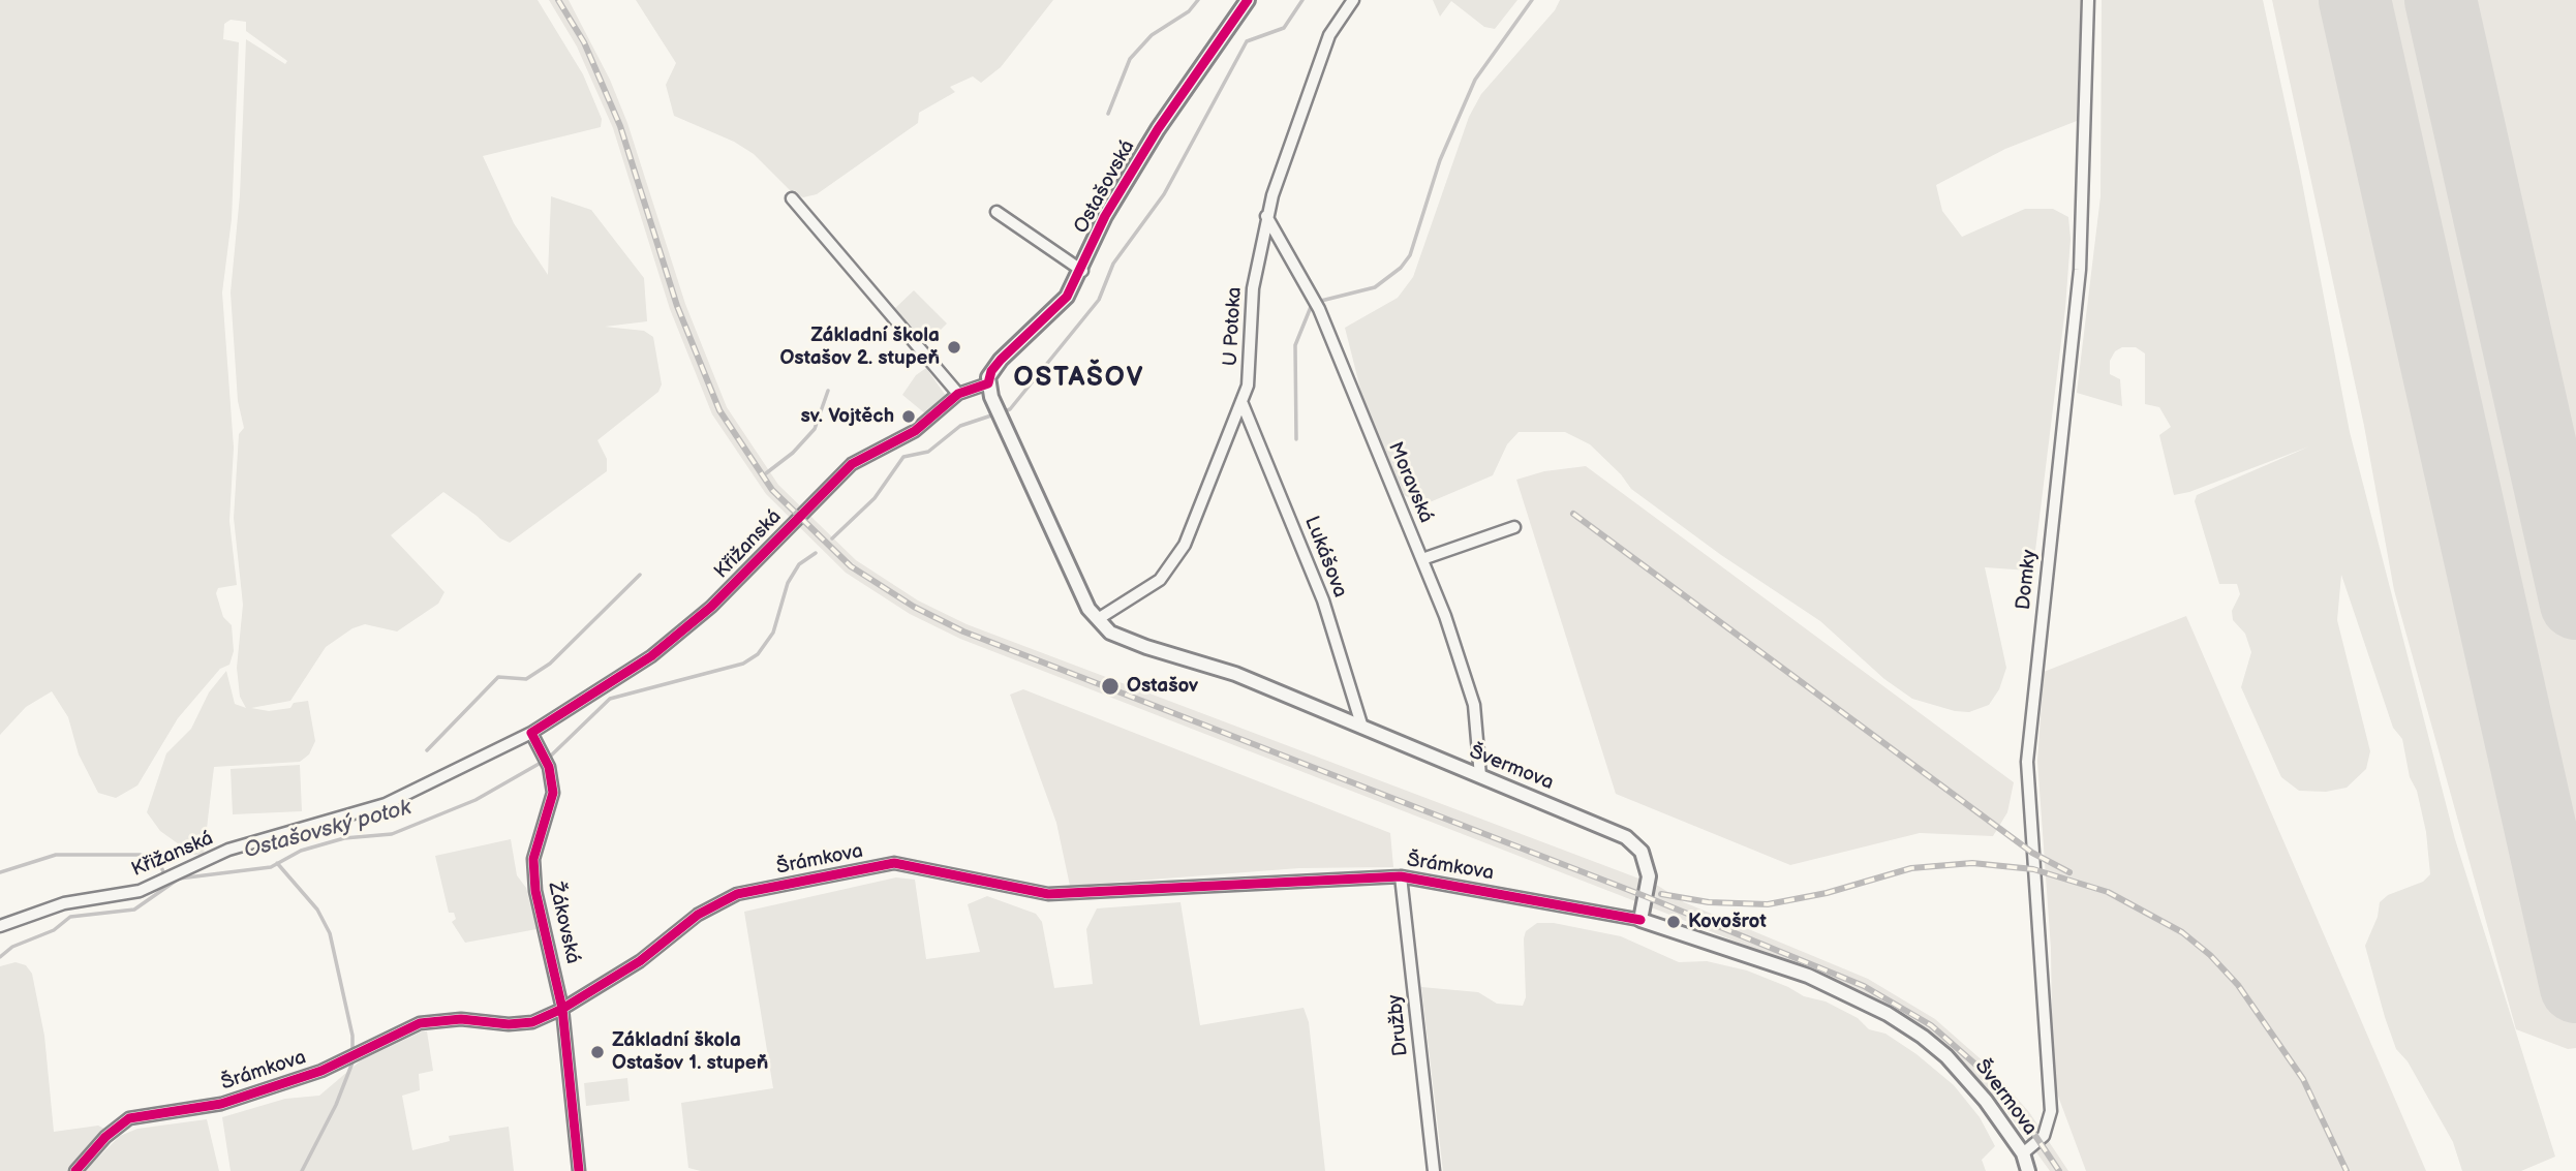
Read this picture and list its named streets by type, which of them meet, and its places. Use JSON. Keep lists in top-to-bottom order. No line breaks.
{"streets":{"street":["Ostašovská","U Potoka","Moravská","Křižanská","Lukášova","Domky","Švermova","Šrámkova","Žákovská","Družby"]},"crossings":[["Ostašovská","Křižanská"],["Ostašovská","Švermova"],["U Potoka","Moravská"],["U Potoka","Lukášova"],["U Potoka","Švermova"],["Moravská","Švermova"],["Křižanská","Švermova"],["Křižanská","Žákovská"],["Lukášova","Švermova"],["Domky","Švermova"],["Švermova","Šrámkova"],["Šrámkova","Žákovská"],["Šrámkova","Družby"]],"districts":["OSTAŠOV"],"water":["Ostašovský potok"],"places":["Základní škola Ostašov 2. stupeň","sv. Vojtěch","Ostašov","Kovošrot","Základní škola Ostašov 1. stupeň"]}
